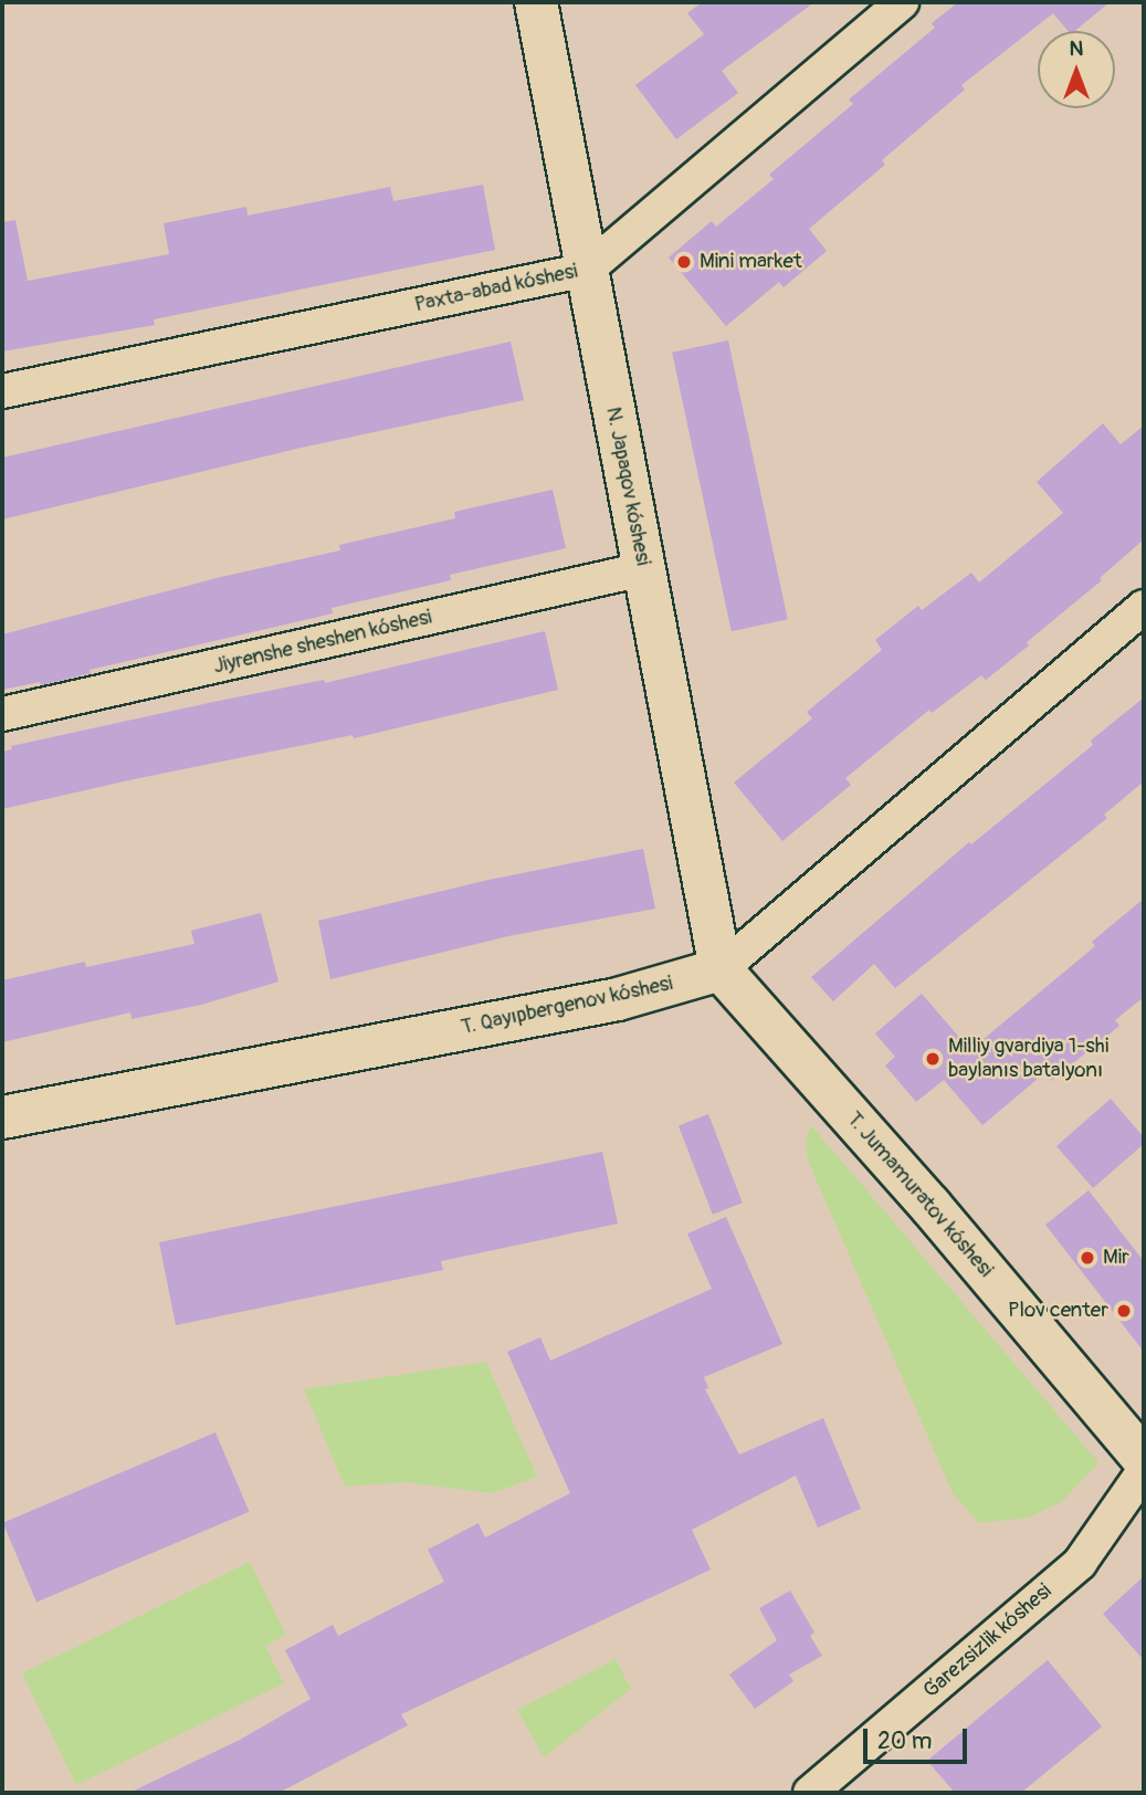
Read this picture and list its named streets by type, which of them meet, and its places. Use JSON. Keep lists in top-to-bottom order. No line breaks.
{"streets":{"main road":["N. Japaqov kóshesi","T. Qayıpbergenov kóshesi","T. Jumamuratov kóshesi"],"street":["Paxta-abad kóshesi","Jiyrenshe sheshen kóshesi","Ǵarezsizlik kóshesi"]},"crossings":[["Paxta-abad kóshesi","N. Japaqov kóshesi"],["N. Japaqov kóshesi","Jiyrenshe sheshen kóshesi"],["N. Japaqov kóshesi","T. Qayıpbergenov kóshesi"],["N. Japaqov kóshesi","T. Jumamuratov kóshesi"],["T. Qayıpbergenov kóshesi","T. Jumamuratov kóshesi"]],"places":["Mini market","Milliy gvardiya 1-shi baylanıs batalyonı","Mir","Plov center"],"scale_bar":"20 m","north":"top"}
